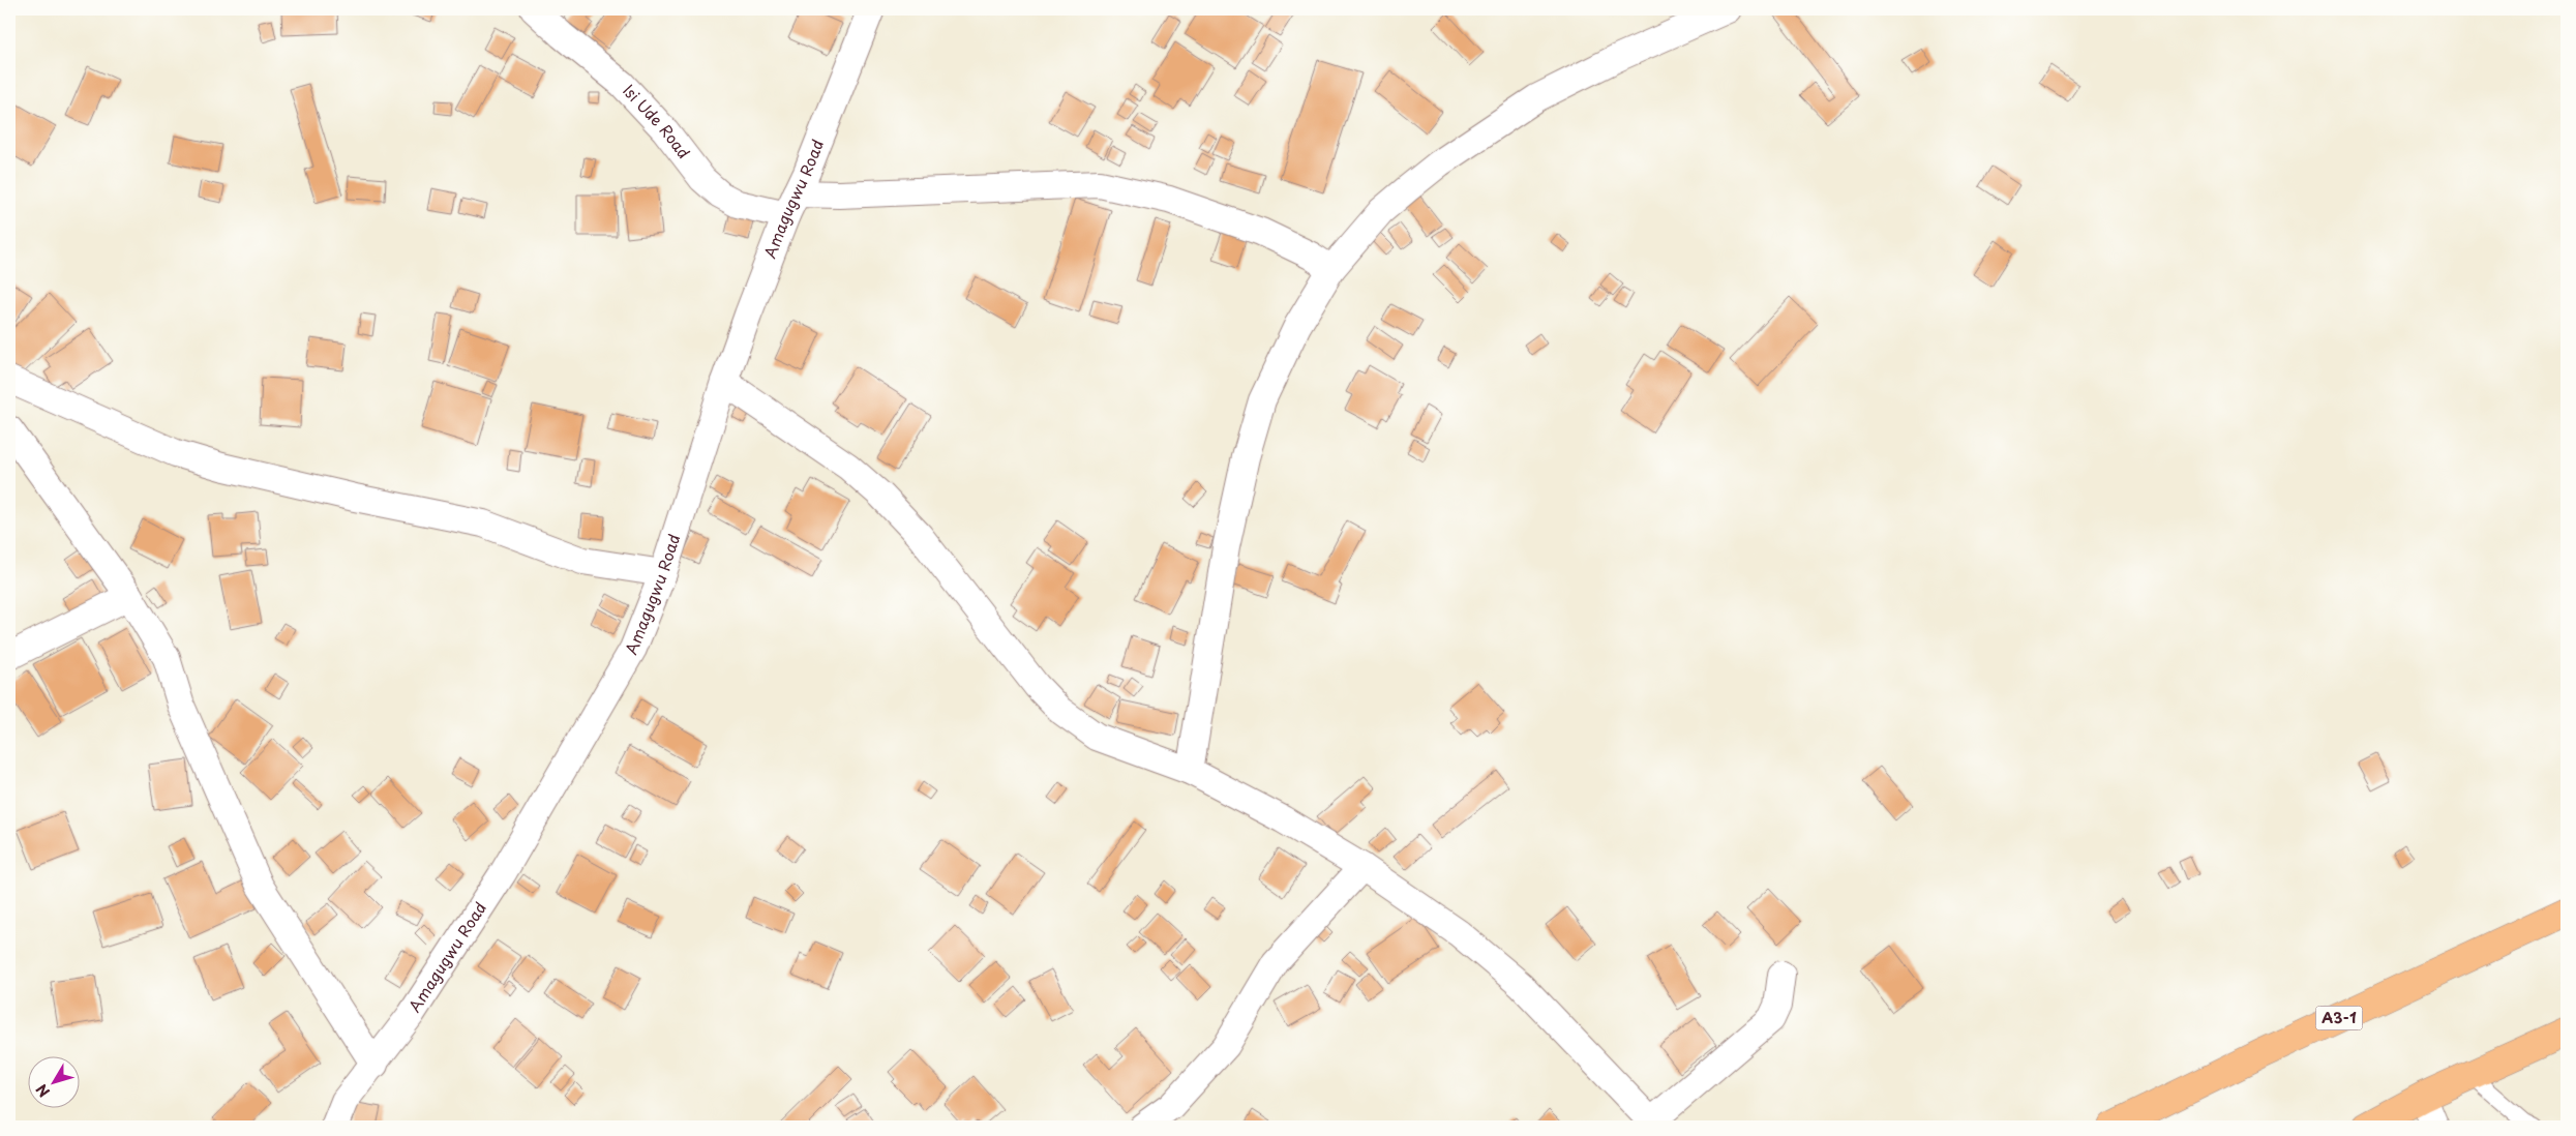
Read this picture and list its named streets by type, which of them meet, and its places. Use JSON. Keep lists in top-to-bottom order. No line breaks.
{"streets":{"highway":["A3-1"],"street":["Isi Ude Road","Amagugwu Road"]},"crossings":[["Isi Ude Road","Amagugwu Road"]],"north":"bottom left"}
